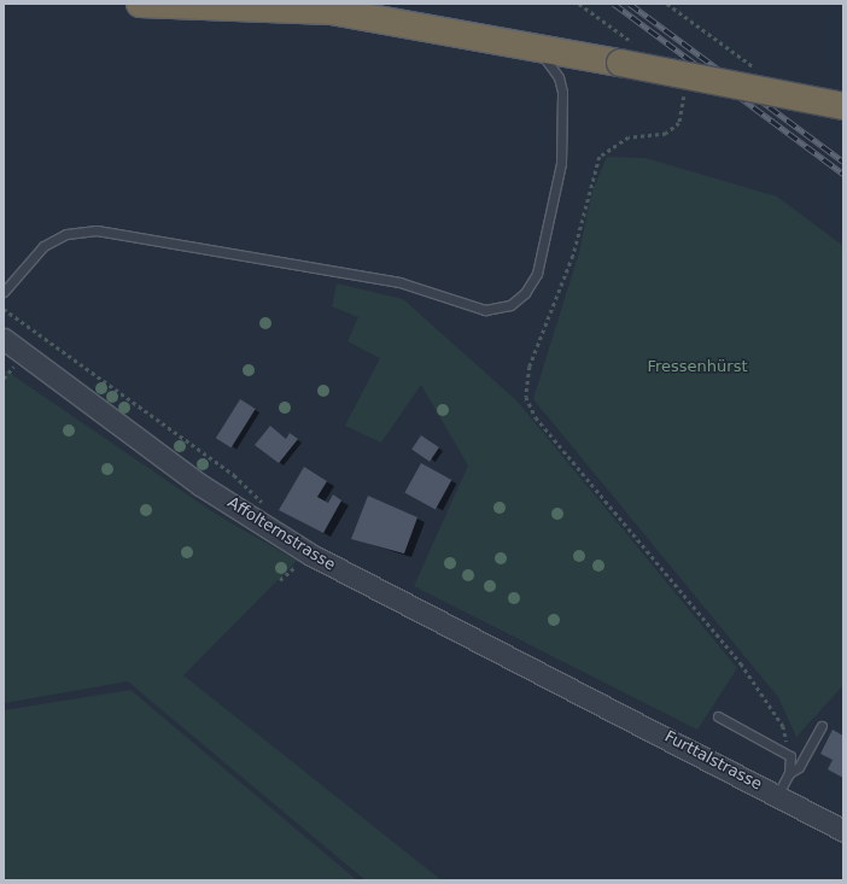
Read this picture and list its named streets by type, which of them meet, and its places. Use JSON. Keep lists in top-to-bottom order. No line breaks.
{"streets":{"street":["Affolternstrasse","Furttalstrasse"]},"crossings":[["Affolternstrasse","Furttalstrasse"]],"parks":["Fressenhürst"]}
